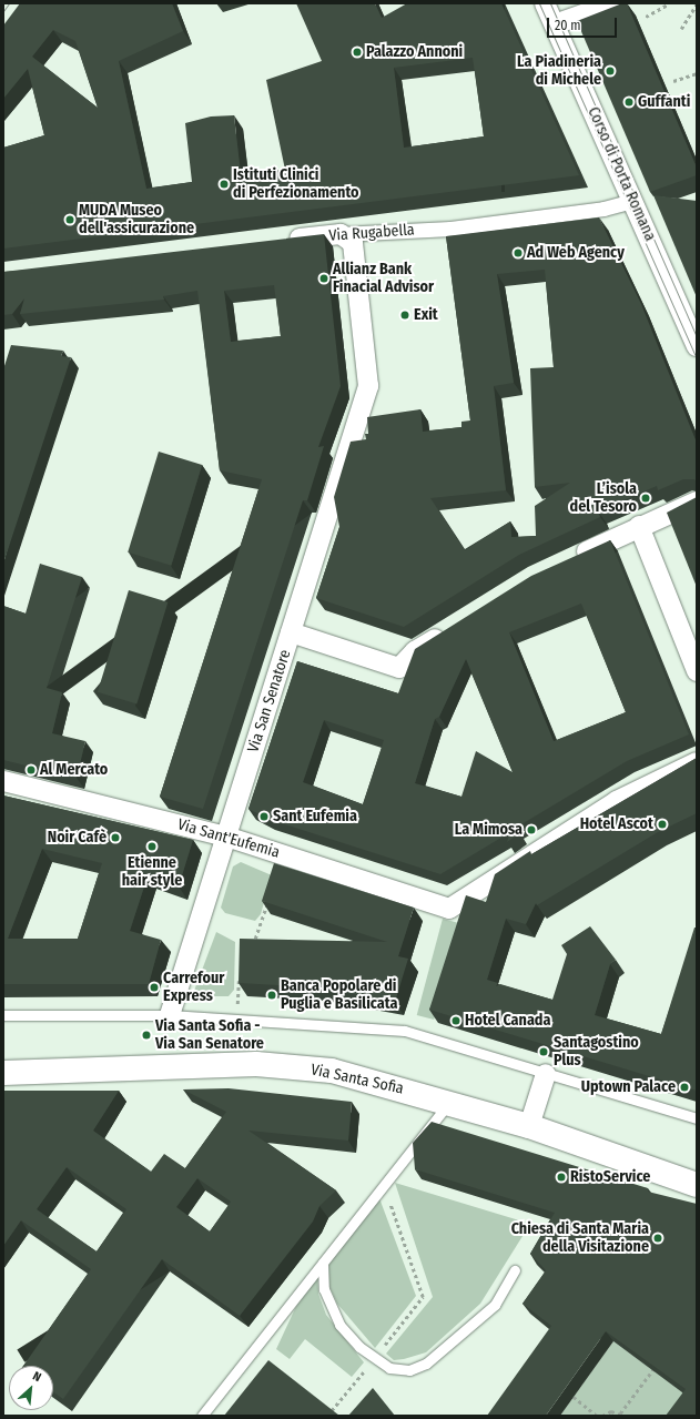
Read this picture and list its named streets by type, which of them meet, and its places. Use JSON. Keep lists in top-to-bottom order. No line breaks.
{"streets":{"street":["Corso di Porta Romana","Via Rugabella","Via San Senatore","Via Sant'Eufemia","Via Santa Sofia"]},"crossings":[["Corso di Porta Romana","Via Rugabella"],["Via Rugabella","Via San Senatore"],["Via San Senatore","Via Sant'Eufemia"]],"places":["Palazzo Annoni","La Piadineria di Michele","Guffanti","Istituti Clinici di Perfezionamento","MUDA Museo dell'assicurazione","Ad Web Agency","Allianz Bank Finacial Advisor","Exit","L’isola del Tesoro","Al Mercato","Sant Eufemia","Hotel Ascot","La Mimosa","Noir Cafè","Etienne hair style","Carrefour Express","Banca Popolare di Puglia e Basilicata","Hotel Canada","Via Santa Sofia - Via San Senatore","Santagostino Plus","Uptown Palace","RistoService","Chiesa di Santa Maria della Visitazione"],"scale_bar":"20 m","north":"top right"}
